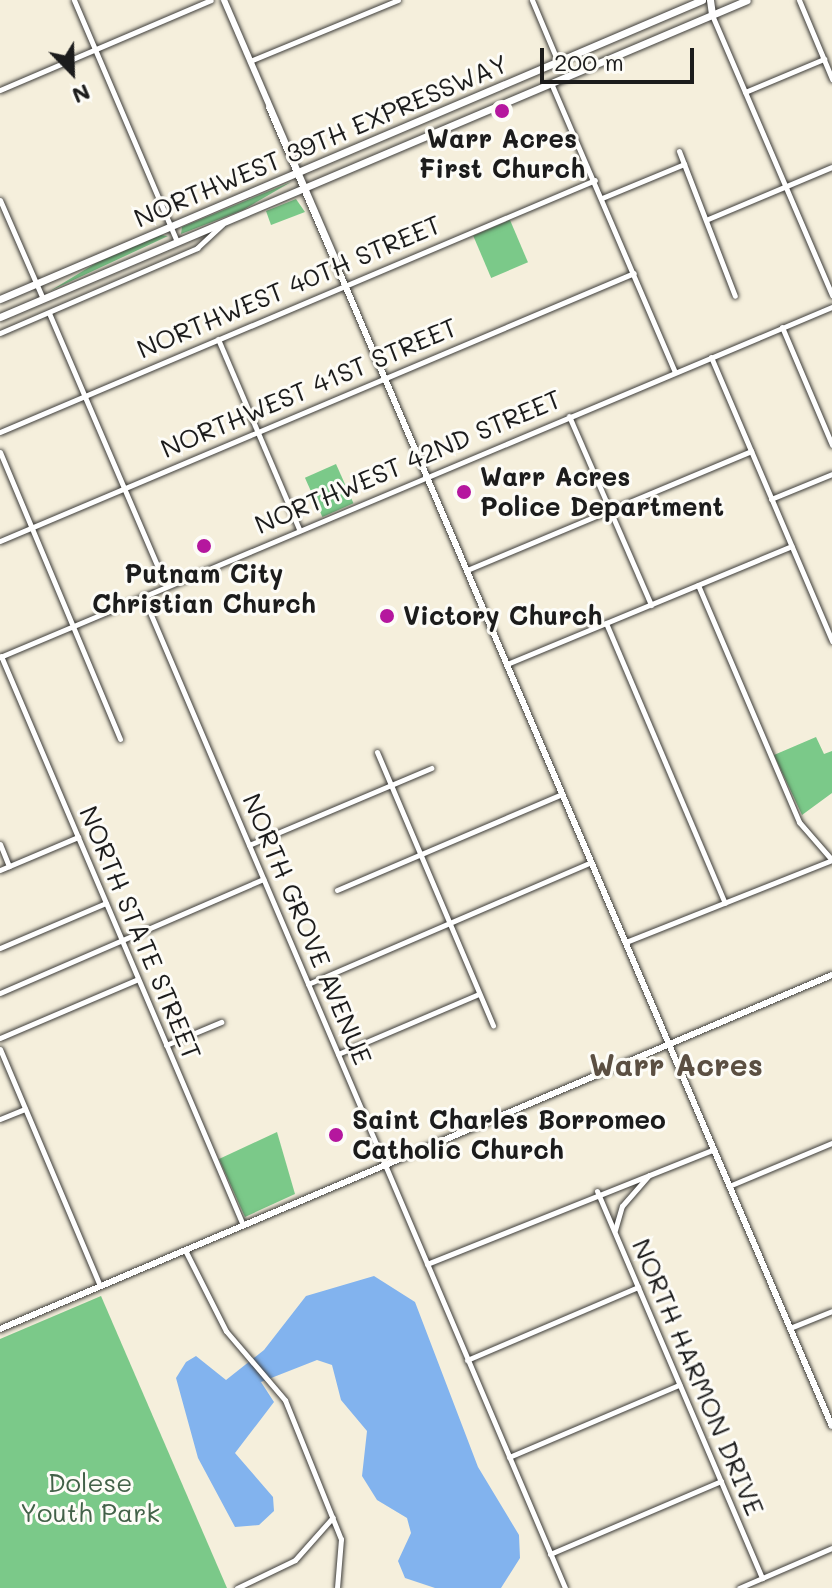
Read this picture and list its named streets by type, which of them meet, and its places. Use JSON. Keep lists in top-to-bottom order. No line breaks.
{"streets":{"highway":["NORTHWEST 39TH EXPRESSWAY"],"street":["NORTHWEST 40TH STREET","NORTHWEST 41ST STREET","NORTHWEST 42ND STREET","NORTH GROVE AVENUE","NORTH STATE STREET","NORTH HARMON DRIVE"]},"crossings":[["NORTHWEST 42ND STREET","NORTH GROVE AVENUE"],["NORTHWEST 42ND STREET","NORTH STATE STREET"]],"districts":["Warr Acres"],"parks":["Dolese Youth Park"],"places":["Warr Acres First Church","Warr Acres Police Department","Putnam City Christian Church","Victory Church","Saint Charles Borromeo Catholic Church"],"scale_bar":"200 m","north":"bottom right"}
